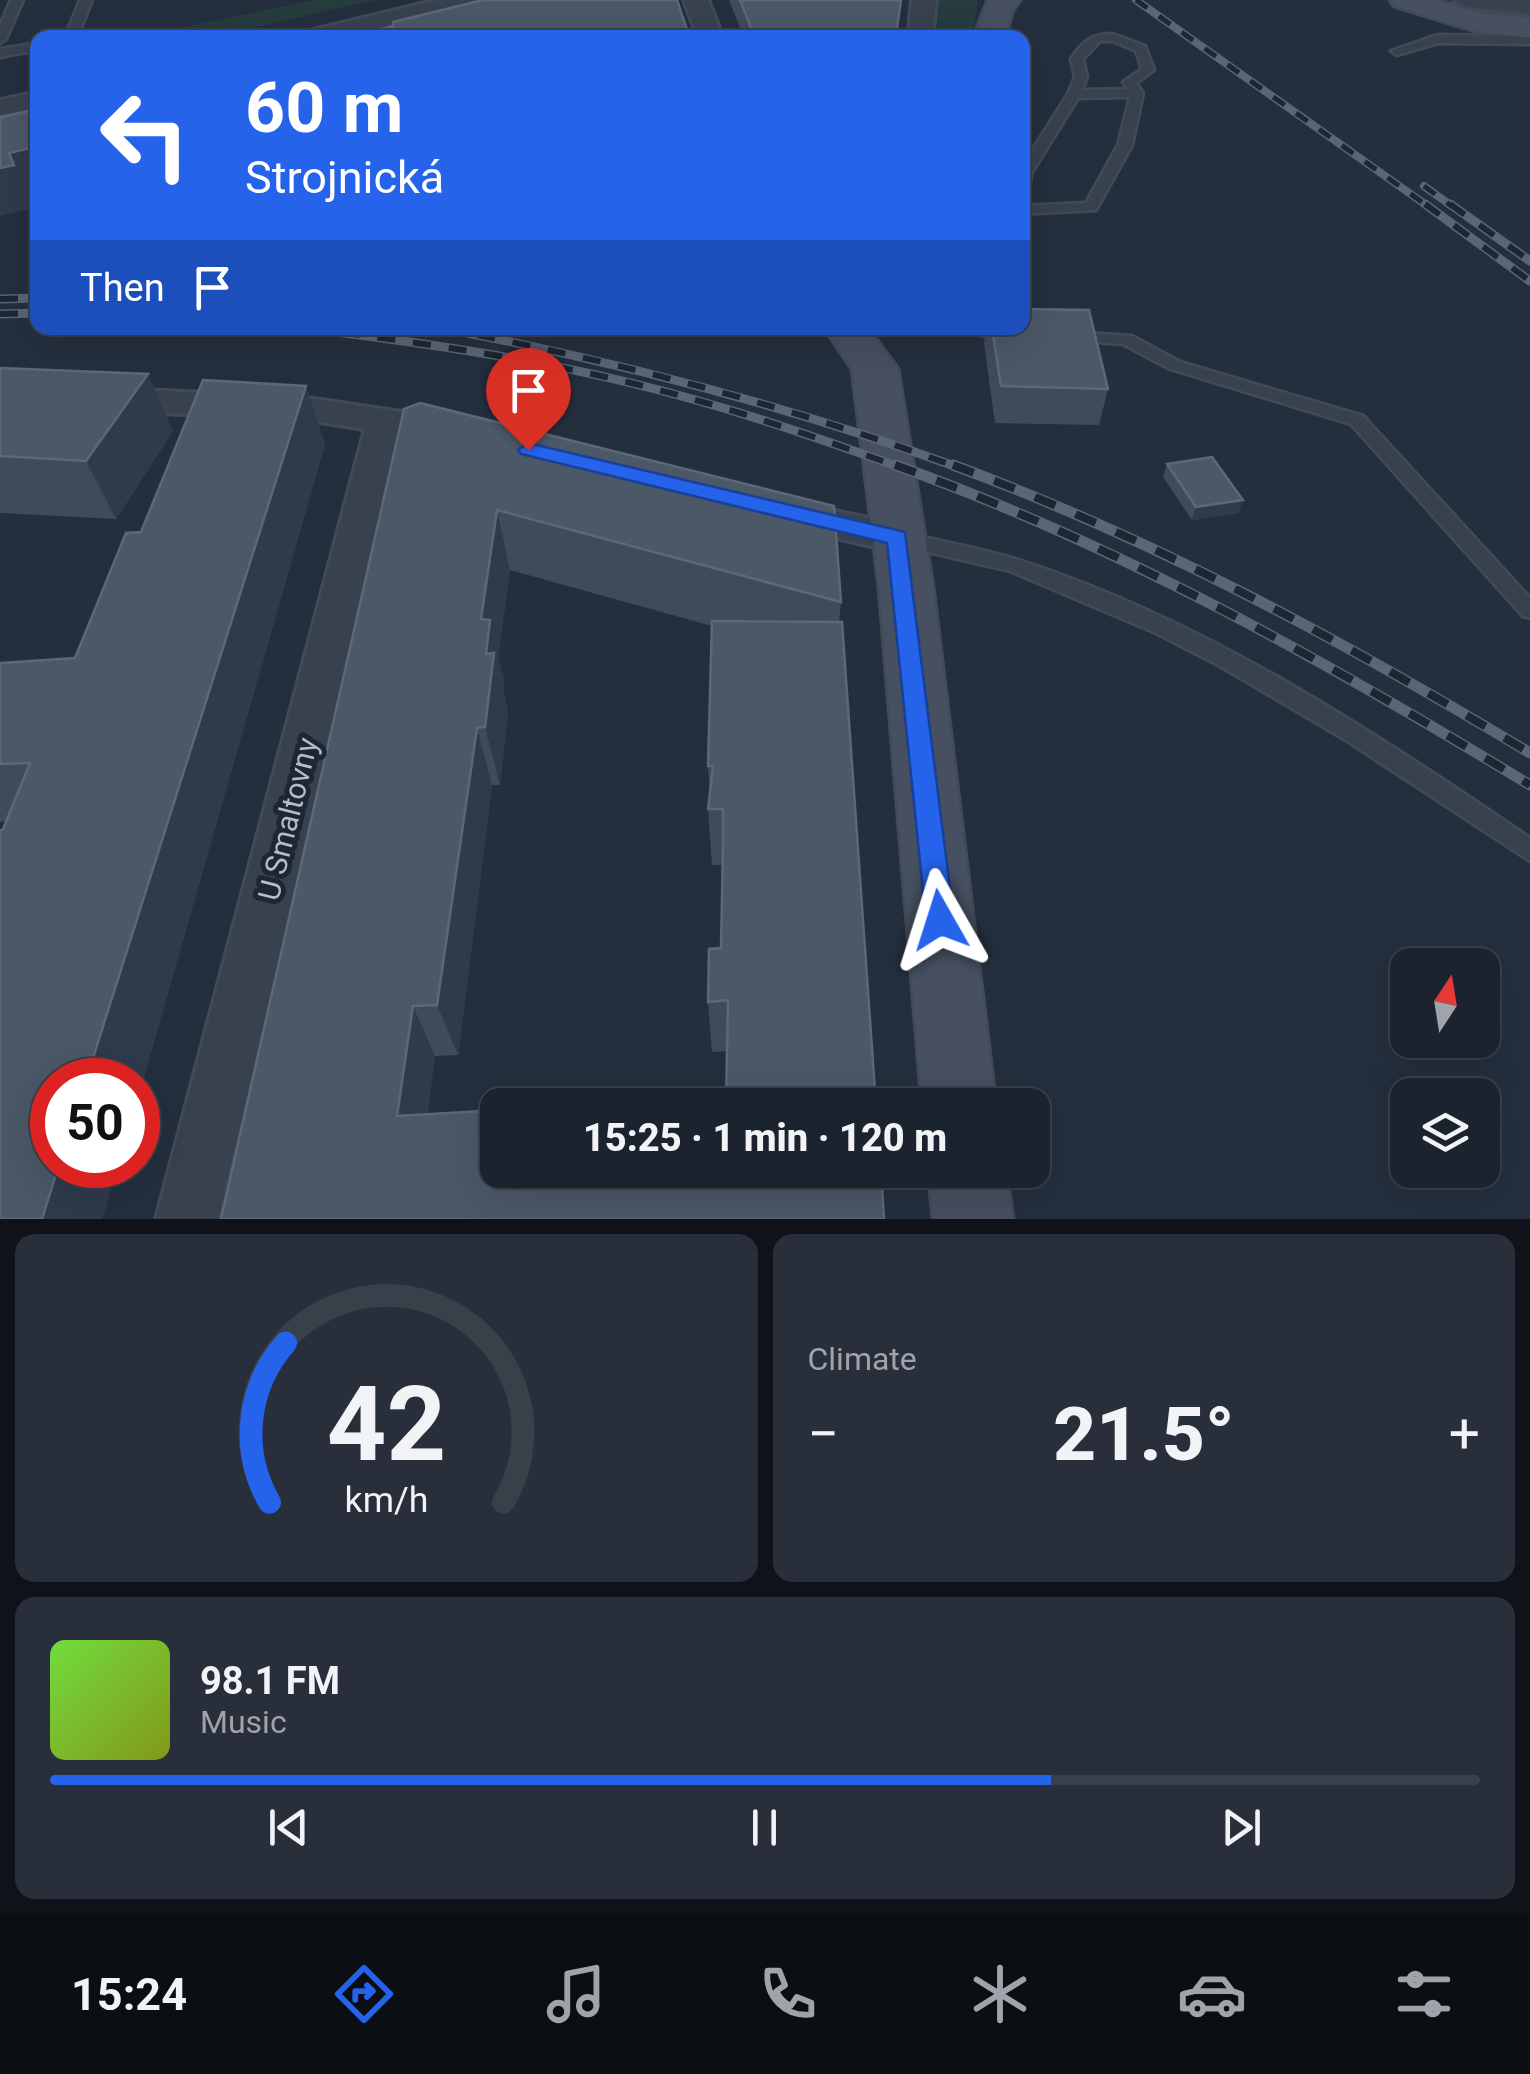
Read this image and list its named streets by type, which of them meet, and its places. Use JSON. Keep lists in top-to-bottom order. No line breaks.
{"streets":{"street":["U Smaltovny"]},"north":"top","page":{"turn":["60 m","Strojnická"],"then":"Then","limit":"50","trip":"15:25 · 1 min · 120 m","tile":"Climate","heat":["−","21.5°","+"],"song":["98.1 FM","Music"],"tabs":"15:24","gauge":["42","km/h"]}}
